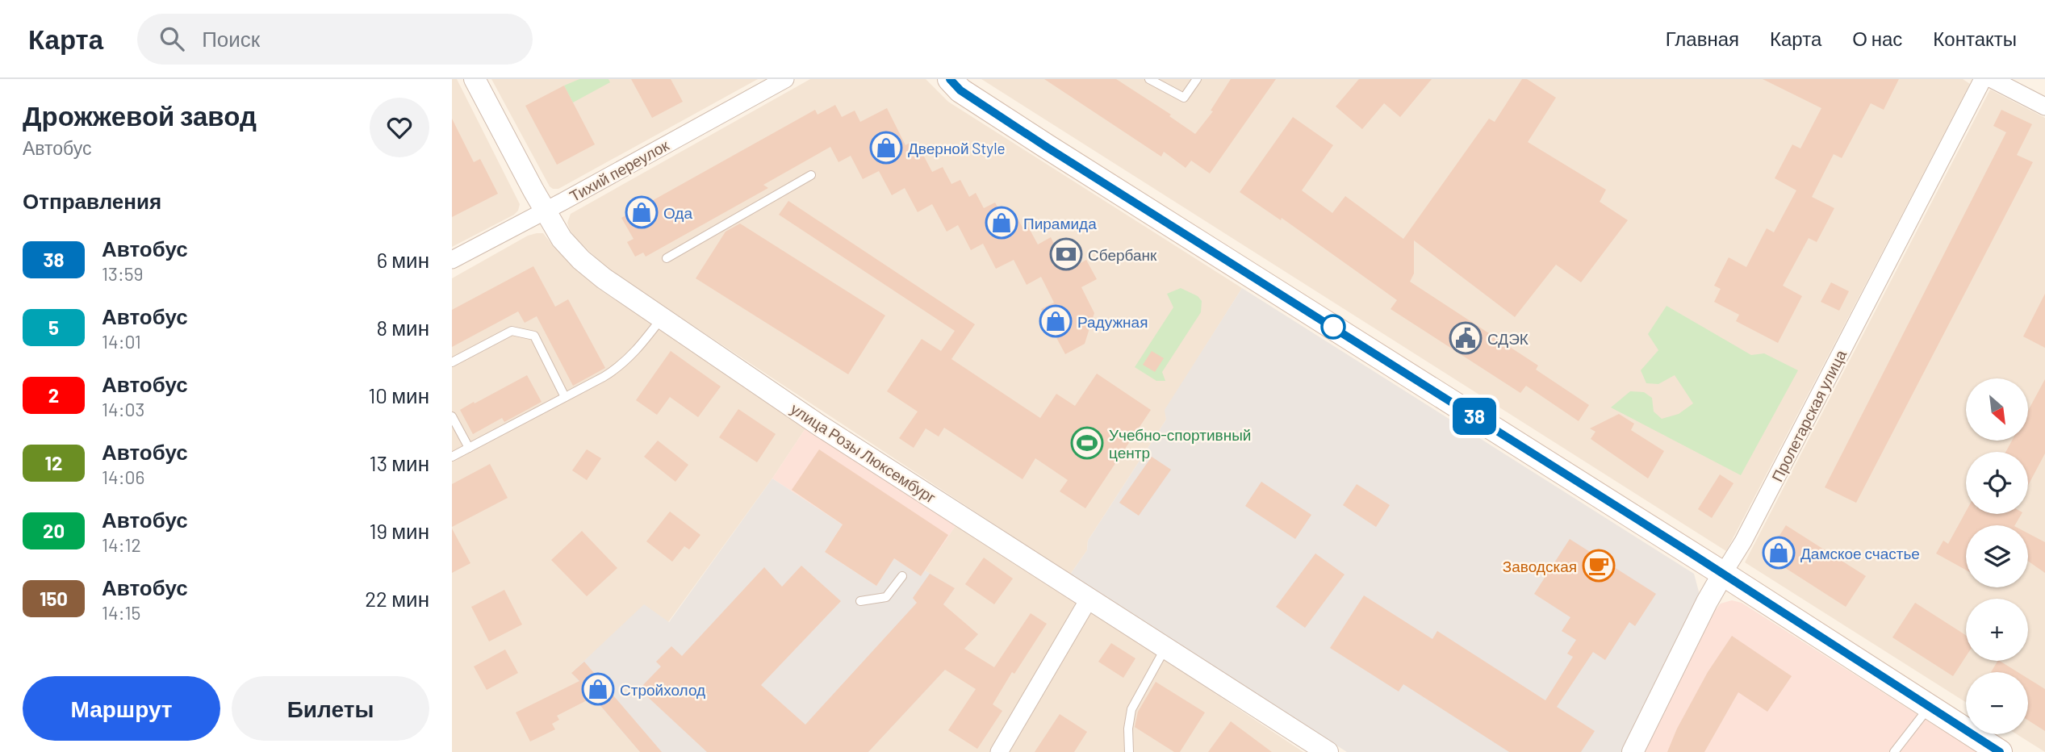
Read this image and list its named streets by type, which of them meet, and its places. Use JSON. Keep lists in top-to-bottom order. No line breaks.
{"streets":{"street":["Тихий переулок","Пролетарская улица","улица Розы Люксембург"]},"crossings":[["Тихий переулок","улица Розы Люксембург"]],"places":{"shop":["Дверной Style","Ода","Пирамида","Радужная","Дамское счастье","Стройхолод"],"bank":["Сбербанк"],"public building":["СДЭК"],"sports":["Учебно-спортивный центр"],"cafe":["Заводская"]},"lines":["bus line 38"],"north":"bottom right","page":{"header":"Карта","search":"Поиск","nav":["Главная","Карта","О нас","Контакты"],"heading":[["Дрожжевой завод","Автобус"],"Отправления"],"on_map":"38","list":[{"mark":"38","name":"Автобус","note":"13:59","value":"6 мин"},{"mark":"5","name":"Автобус","note":"14:01","value":"8 мин"},{"mark":"2","name":"Автобус","note":"14:03","value":"10 мин"},{"mark":"12","name":"Автобус","note":"14:06","value":"13 мин"},{"mark":"20","name":"Автобус","note":"14:12","value":"19 мин"},{"mark":"150","name":"Автобус","note":"14:15","value":"22 мин"}],"map_buttons":["+","−"],"buttons":["Маршрут","Билеты"]}}
